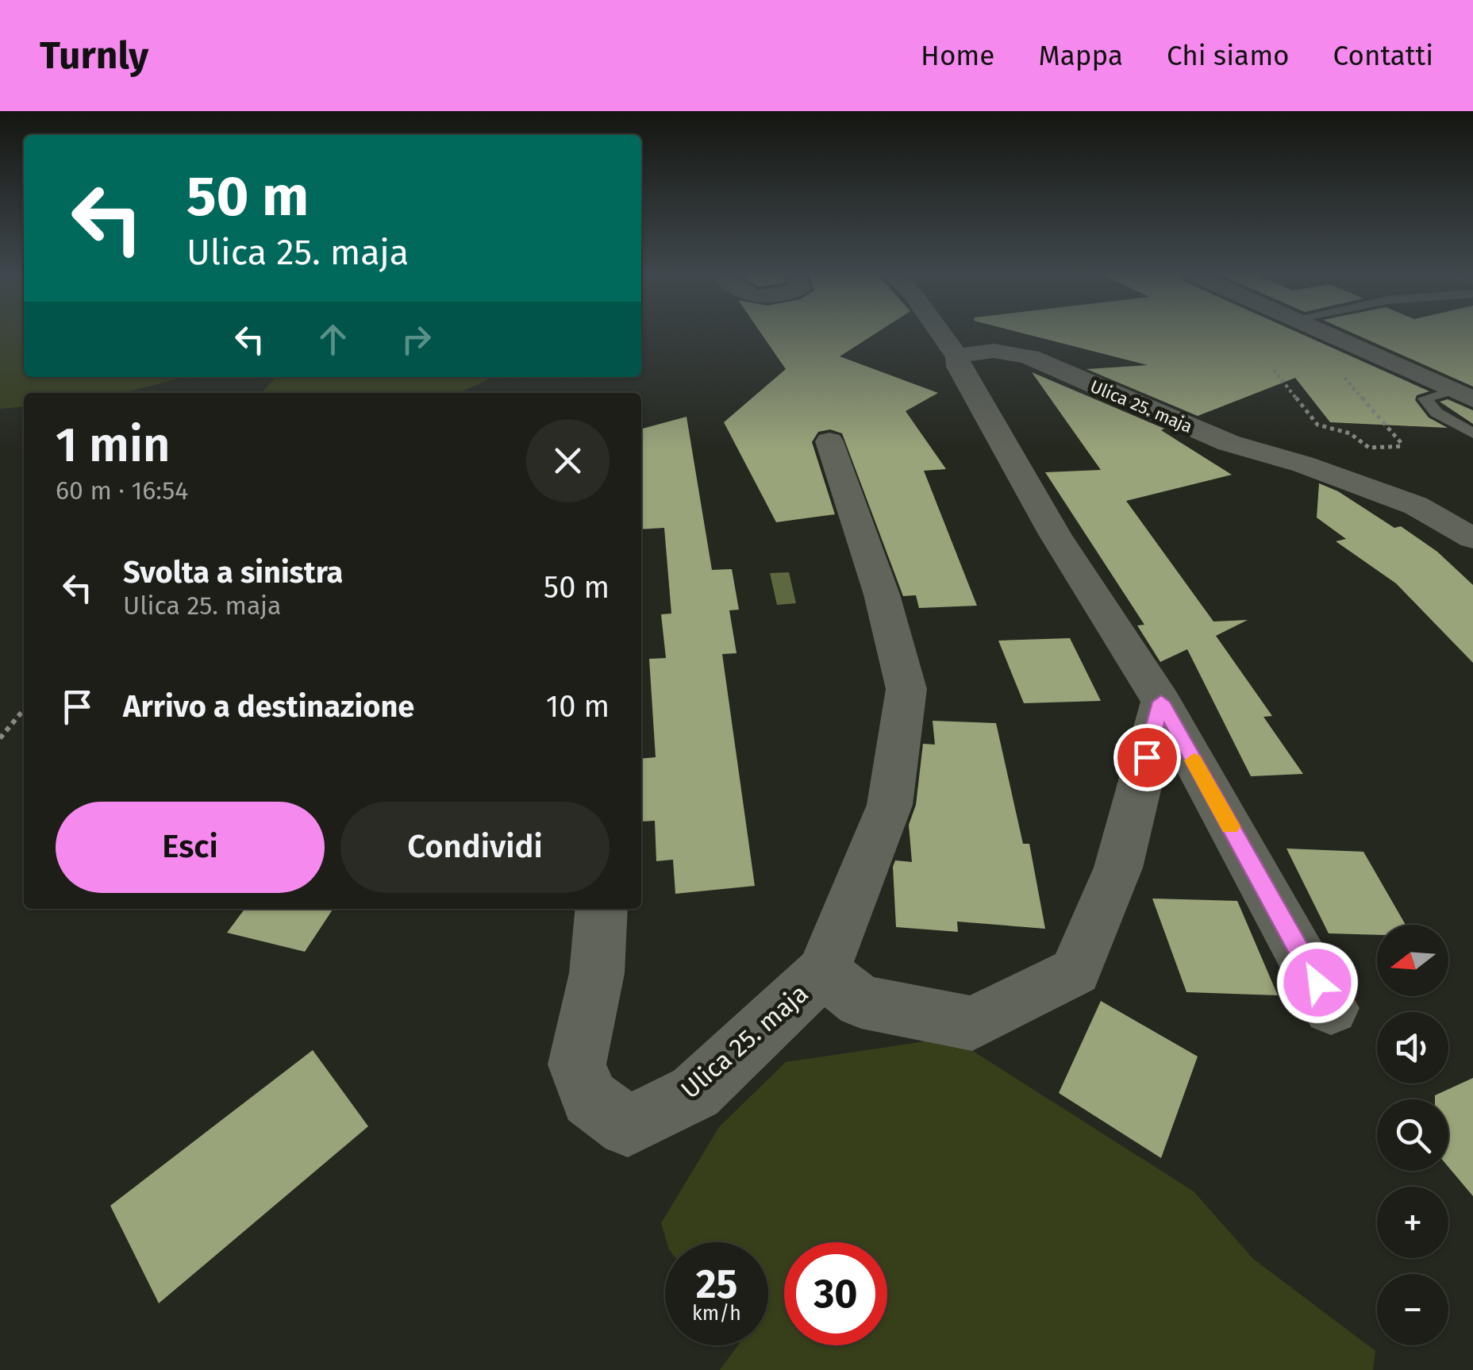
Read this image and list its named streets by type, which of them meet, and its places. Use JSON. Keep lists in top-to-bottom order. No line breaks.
{"streets":{"street":["Ulica 25. maja"]},"north":"left","page":{"header":"Turnly","nav":["Home","Mappa","Chi siamo","Contatti"],"turn":["50 m","Ulica 25. maja"],"heading":["1 min","60 m · 16:54"],"list":[{"name":"Svolta a sinistra","note":"Ulica 25. maja","value":"50 m"},{"name":"Arrivo a destinazione","value":"10 m"}],"buttons":["Esci","Condividi"],"map_buttons":["+","−"],"speed":"25 km/h","limit":"30"}}
